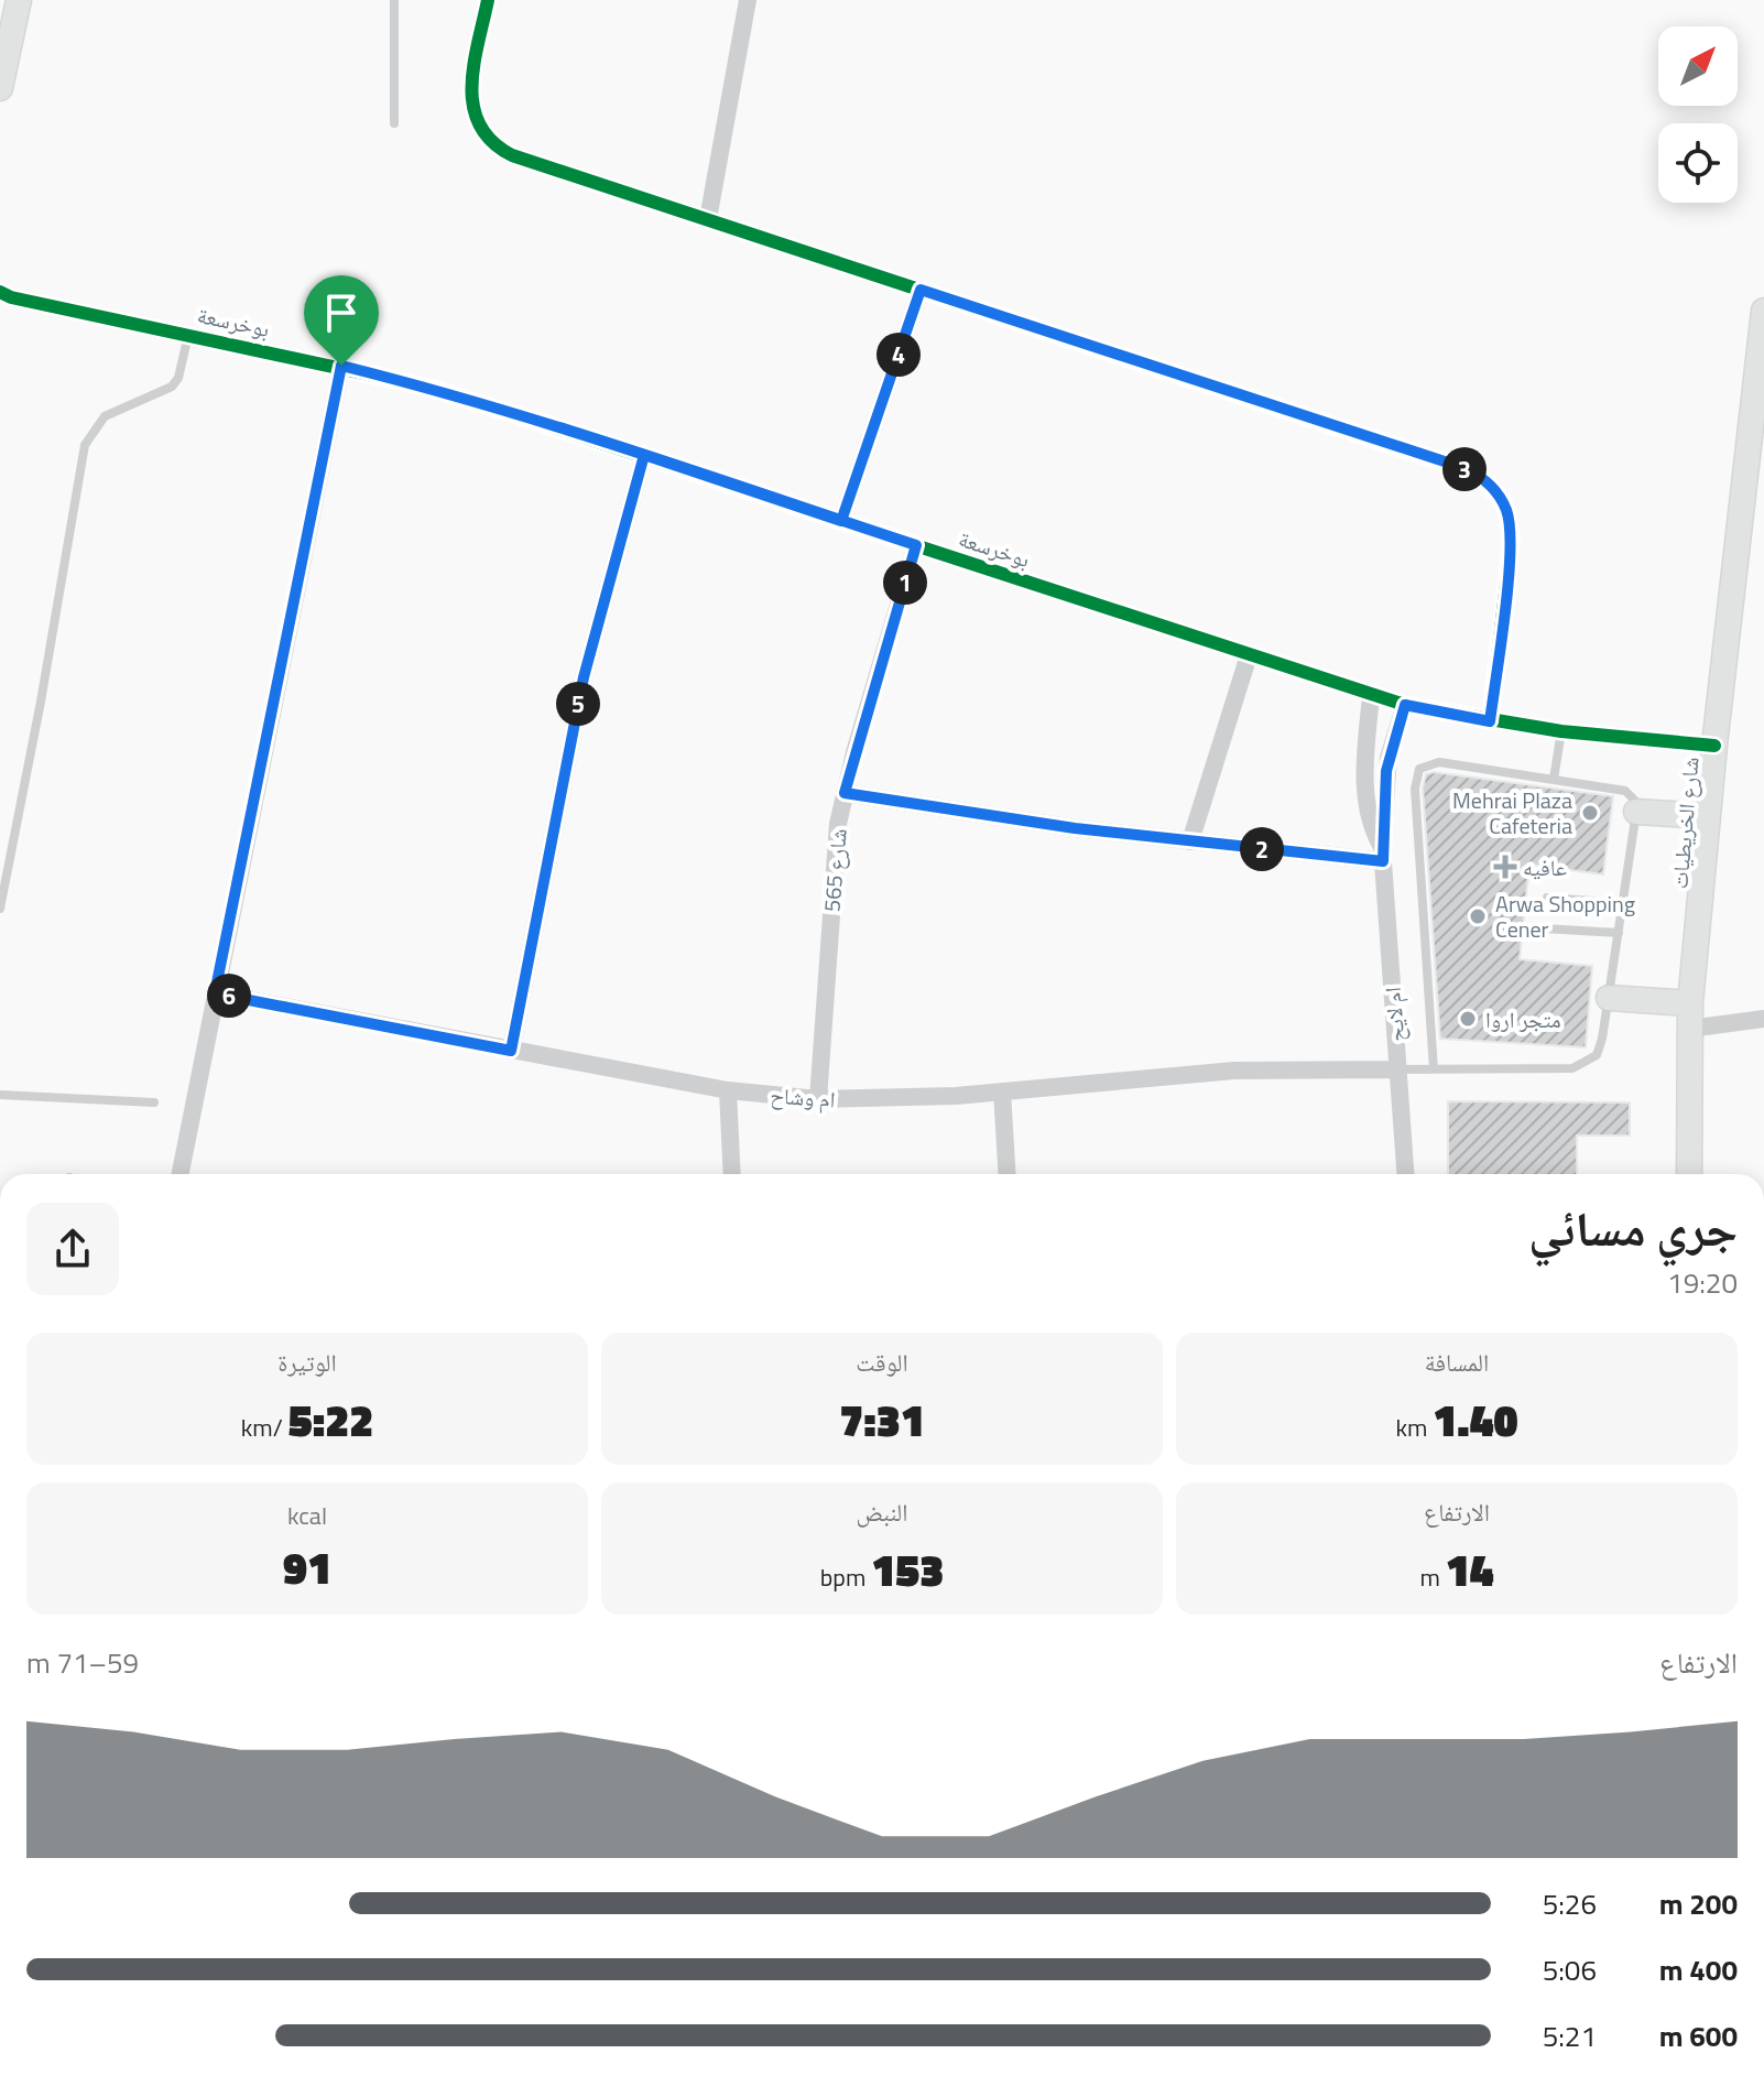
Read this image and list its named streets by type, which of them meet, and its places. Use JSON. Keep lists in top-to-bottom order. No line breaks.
{"streets":{"street":["بوخرسعة","شارع الخريطيات","شارع 565","ام لايح","ام وشاح"]},"crossings":[["بوخرسعة","شارع الخريطيات"],["بوخرسعة","شارع 565"],["بوخرسعة","ام لايح"],["شارع 565","ام وشاح"],["ام لايح","ام وشاح"]],"places":{"other":["Mehrai Plaza Cafeteria","Arwa Shopping Cener","متجر اروا"],"health":["عافيه"]},"north":"top right","page":{"pins":["4","3","1","5","2","6"],"heading":["جري مسائي","19:20"],"stats":[["المسافة","1.40 km"],["الوقت","7:31"],["الوتيرة","5:22 /km"],["الارتفاع","14 m"],["النبض","153 bpm"],["kcal","91"]],"chart":["الارتفاع","59–71 m"],"list":[{"name":"200 m","note":"5:26"},{"name":"400 m","note":"5:06"},{"name":"600 m","note":"5:21"}]}}
